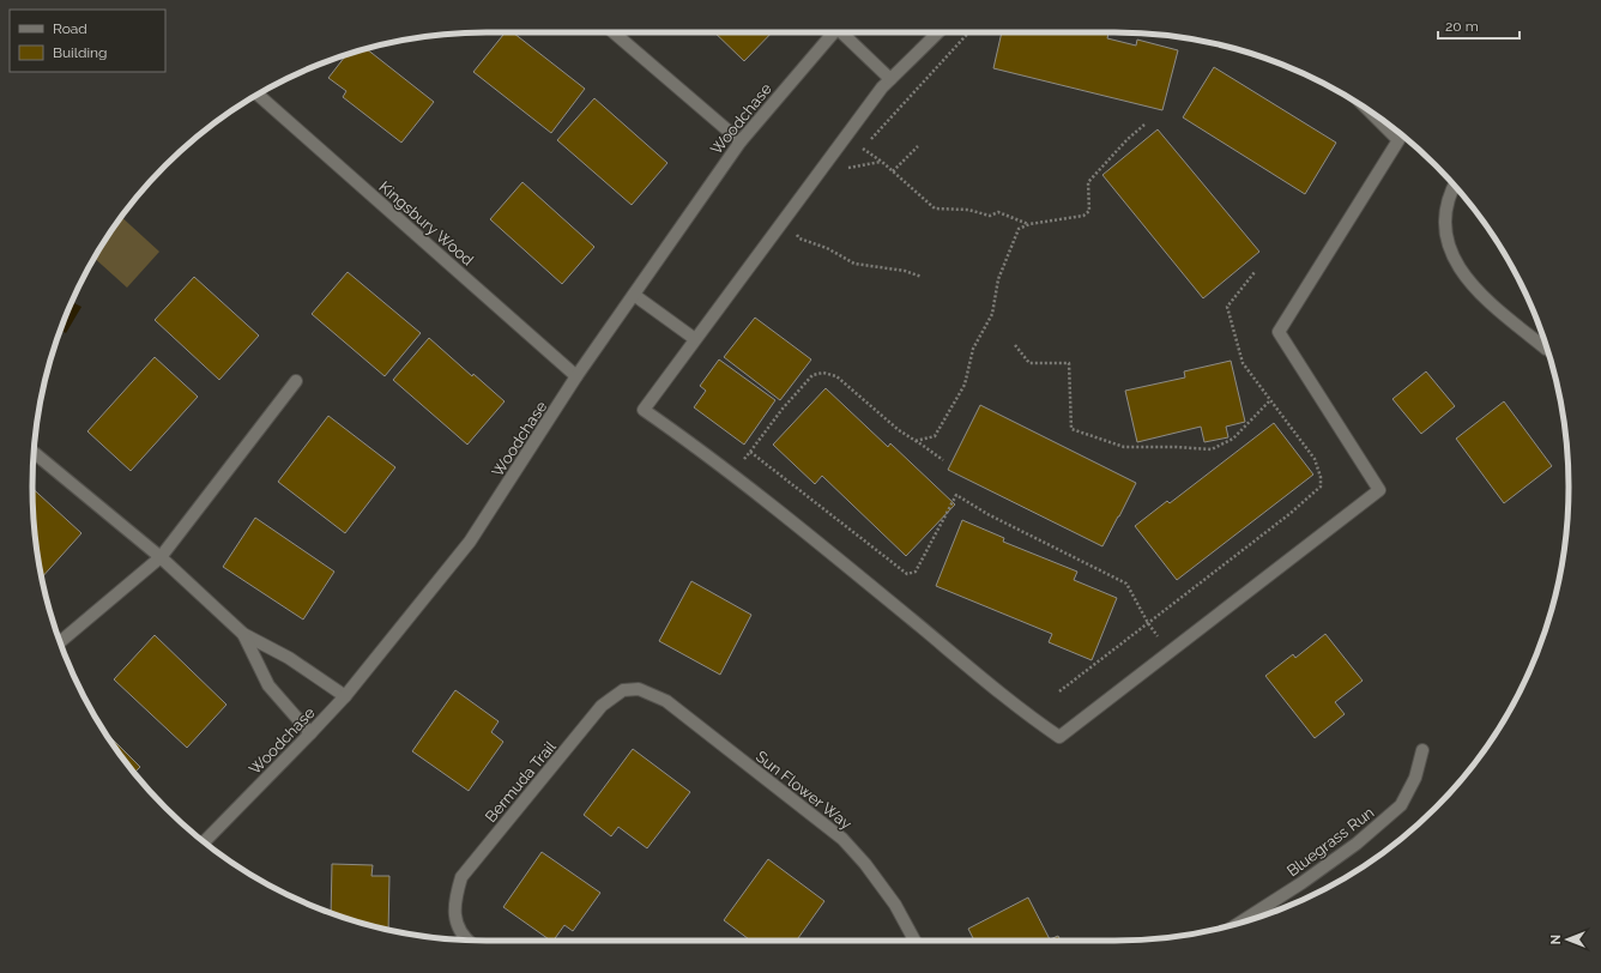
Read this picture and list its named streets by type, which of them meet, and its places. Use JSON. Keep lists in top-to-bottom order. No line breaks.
{"streets":{"street":["Woodchase","Kingsbury Wood","Bermuda Trail","Sun Flower Way","Bluegrass Run"]},"crossings":[["Woodchase","Kingsbury Wood"],["Bermuda Trail","Sun Flower Way"]],"legend":["Road","Building"],"scale_bar":"20 m","north":"left"}
